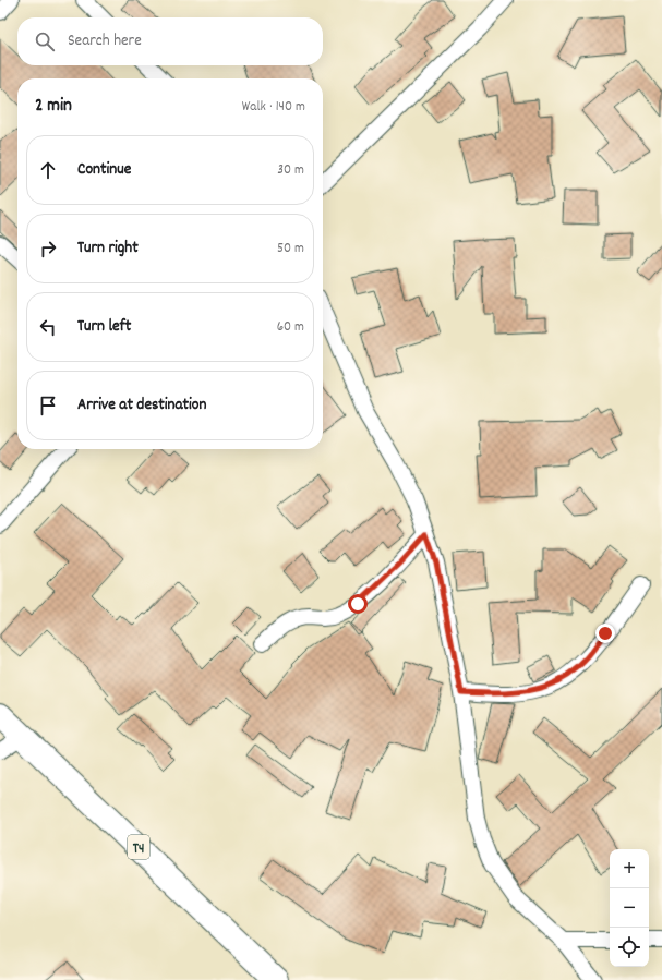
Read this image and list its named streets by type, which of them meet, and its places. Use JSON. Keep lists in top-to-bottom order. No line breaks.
{"streets":{"highway":["T4"]},"page":{"search":"Search here","heading":["2 min","Walk · 140 m"],"list":[["Continue","30 m"],["Turn right","50 m"],["Turn left","60 m"],"Arrive at destination"],"map_buttons":["+","−"]}}
